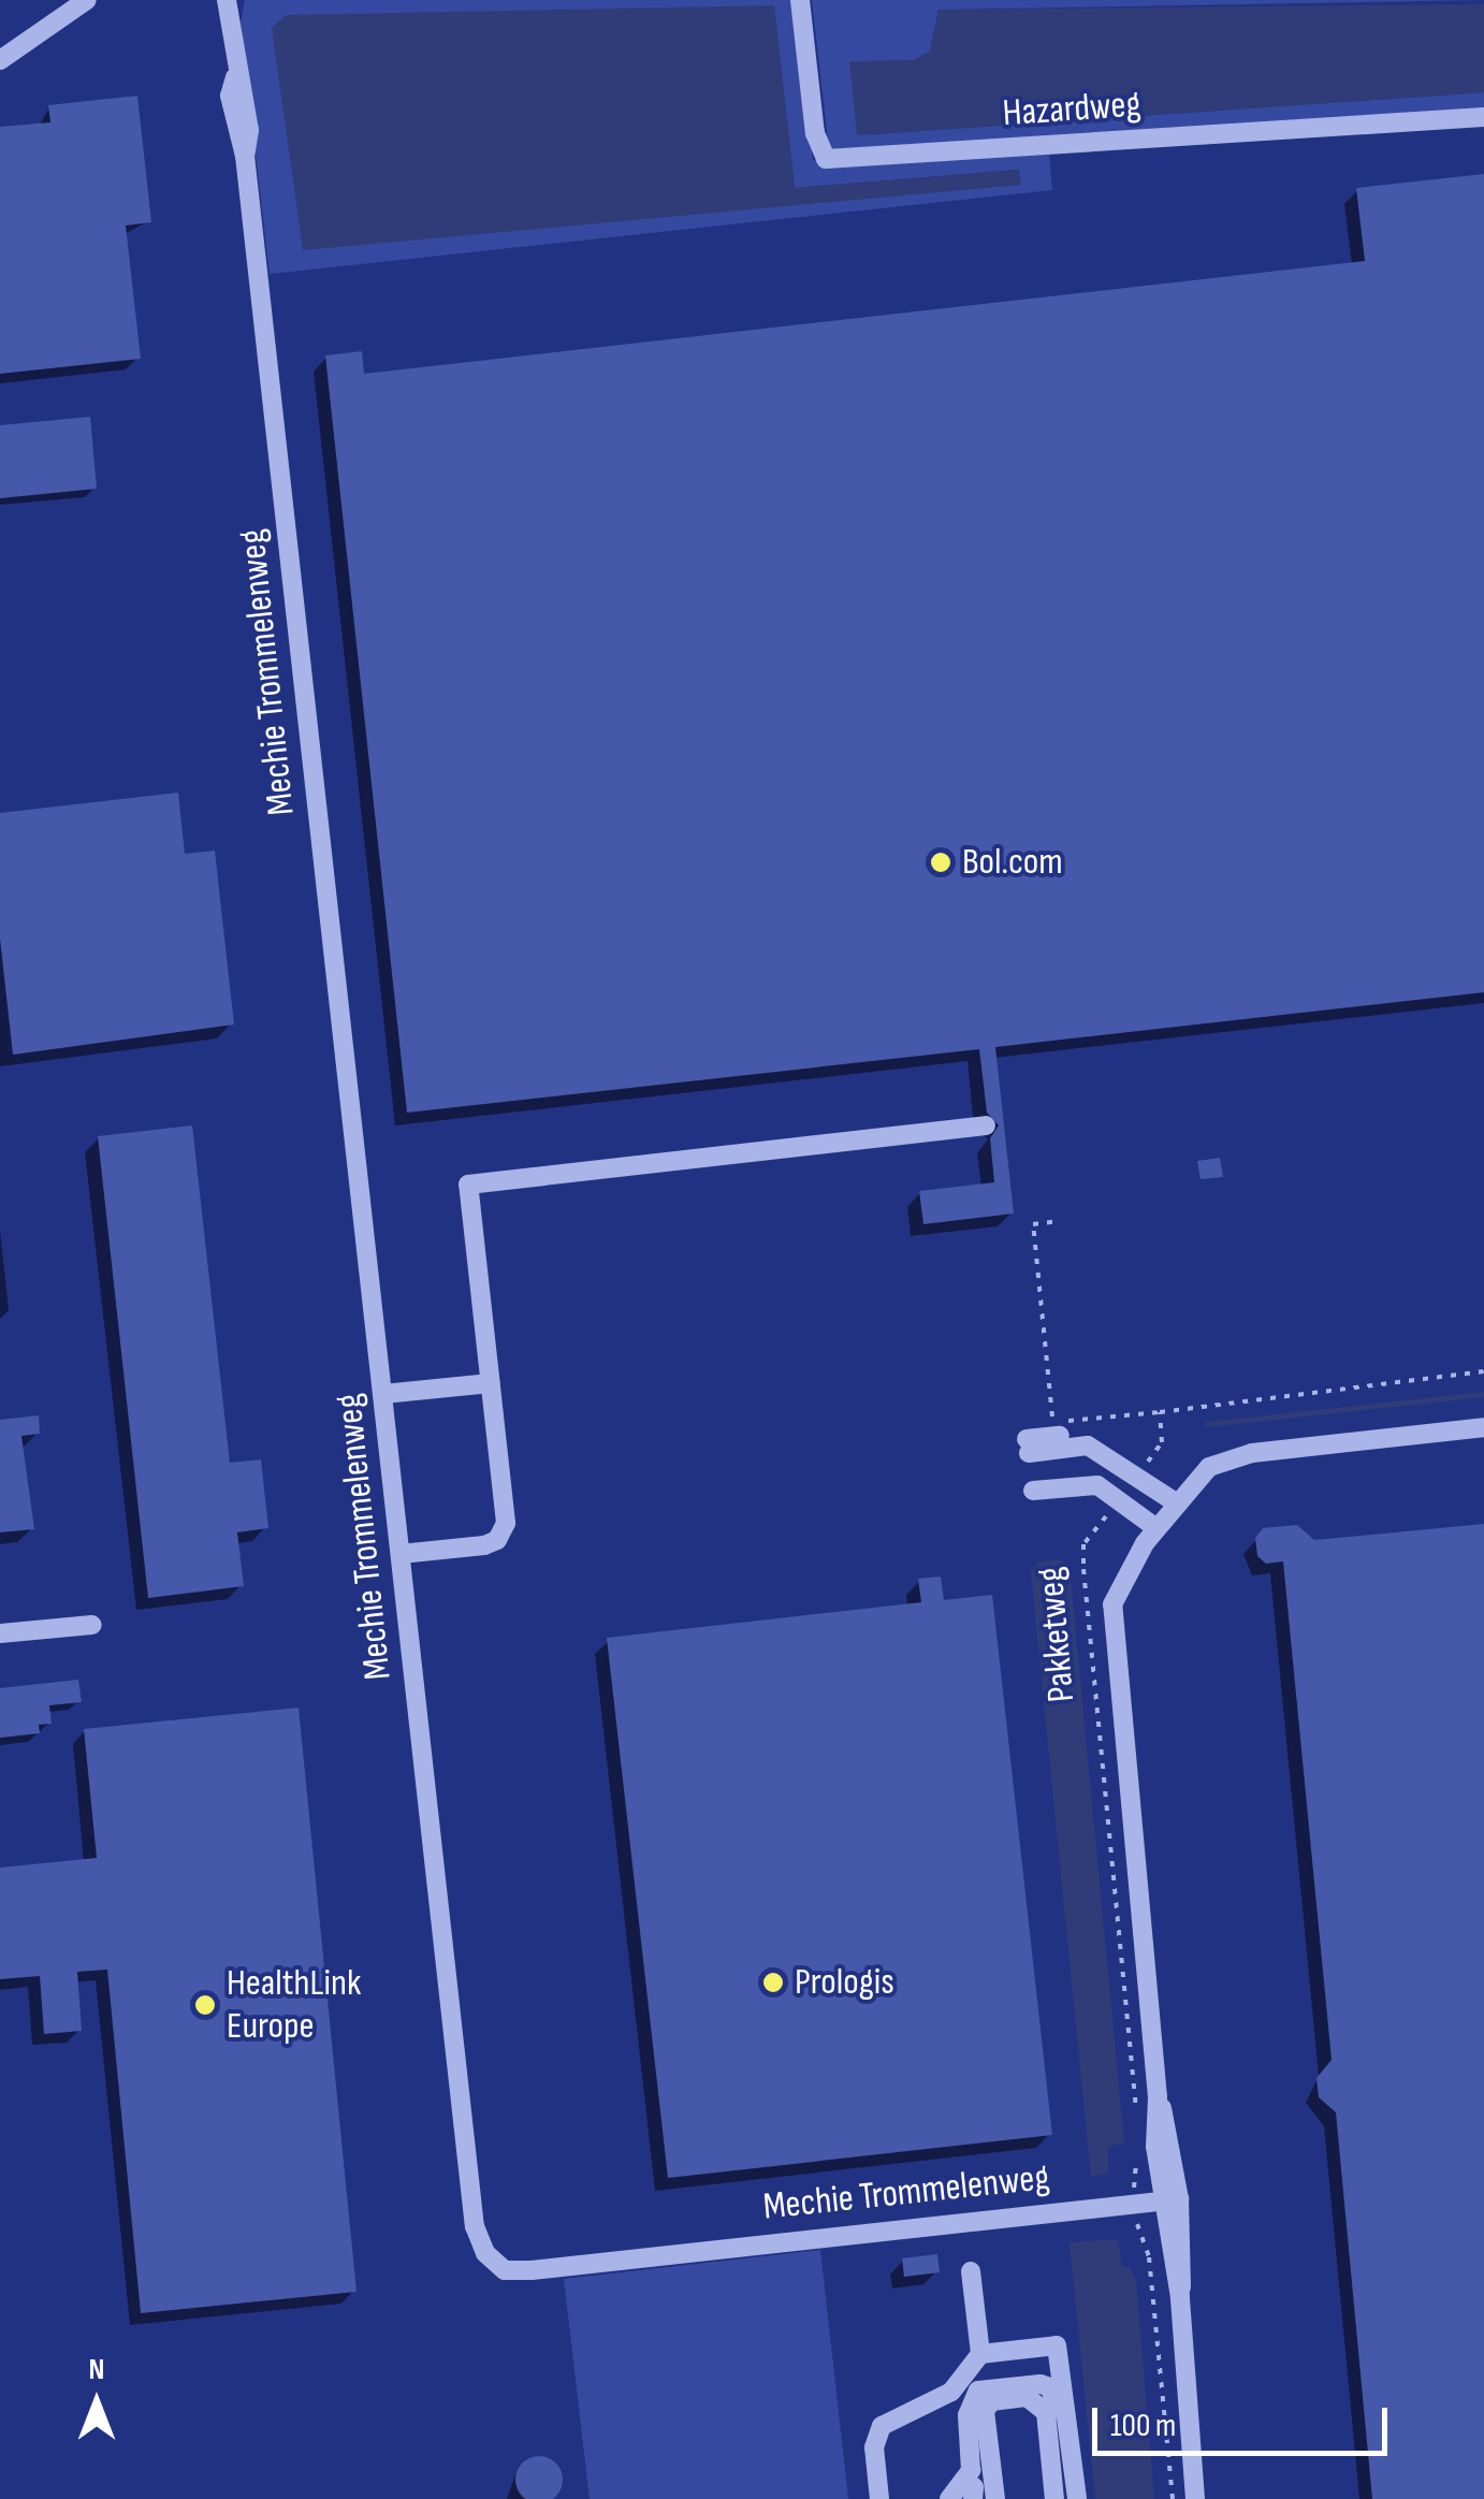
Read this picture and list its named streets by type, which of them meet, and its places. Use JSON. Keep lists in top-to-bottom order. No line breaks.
{"streets":{"street":["Hazardweg","Mechie Trommelenweg","Pakketweg"]},"crossings":[["Mechie Trommelenweg","Pakketweg"]],"places":["Bol.com","Prologis","HealthLink Europe"],"scale_bar":"100 m","north":"top"}
